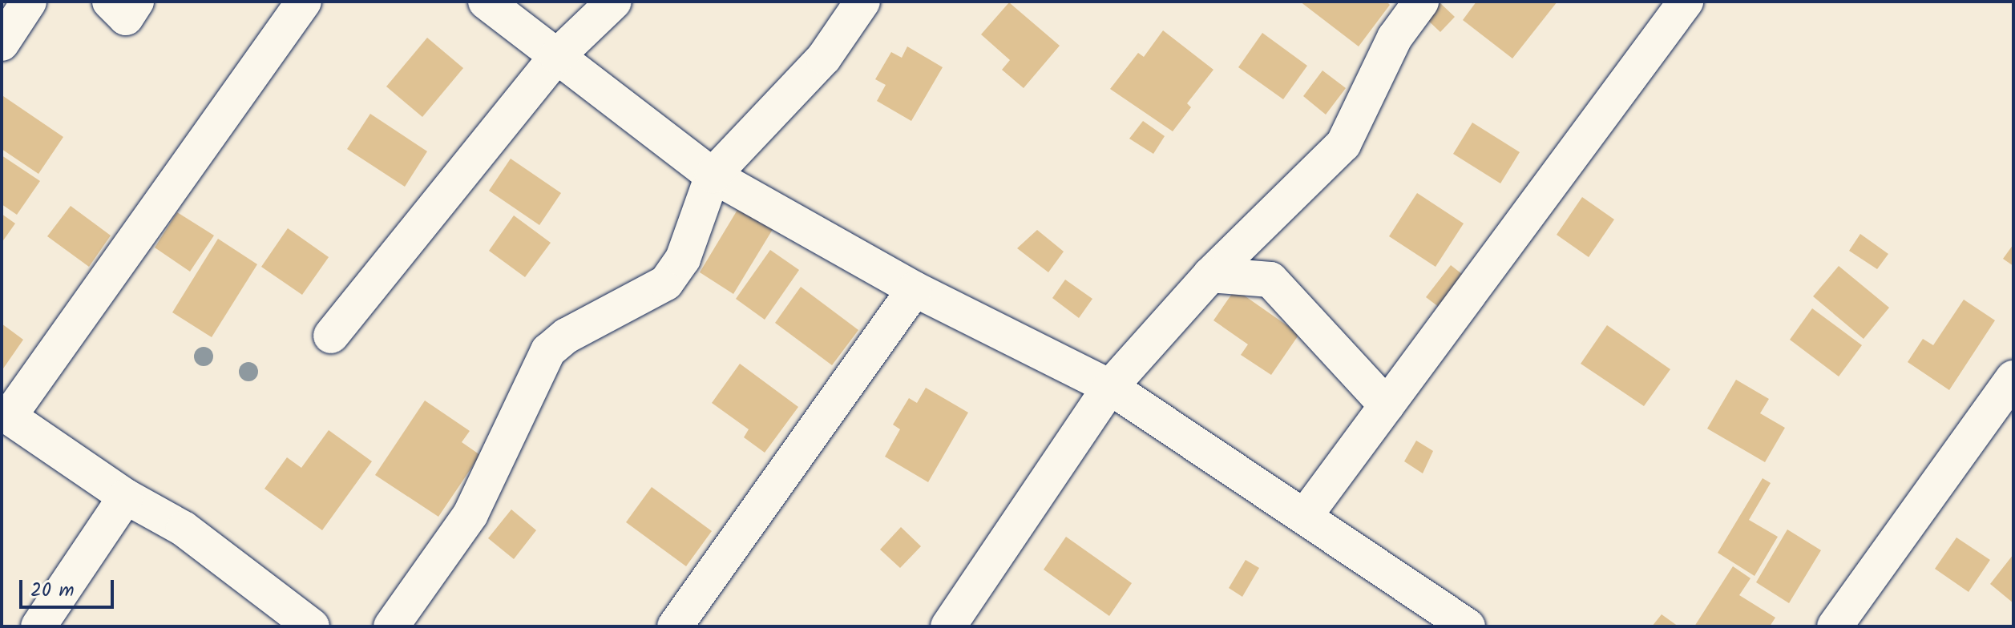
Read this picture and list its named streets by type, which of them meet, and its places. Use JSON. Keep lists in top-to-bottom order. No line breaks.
{"scale_bar":"20 m"}
